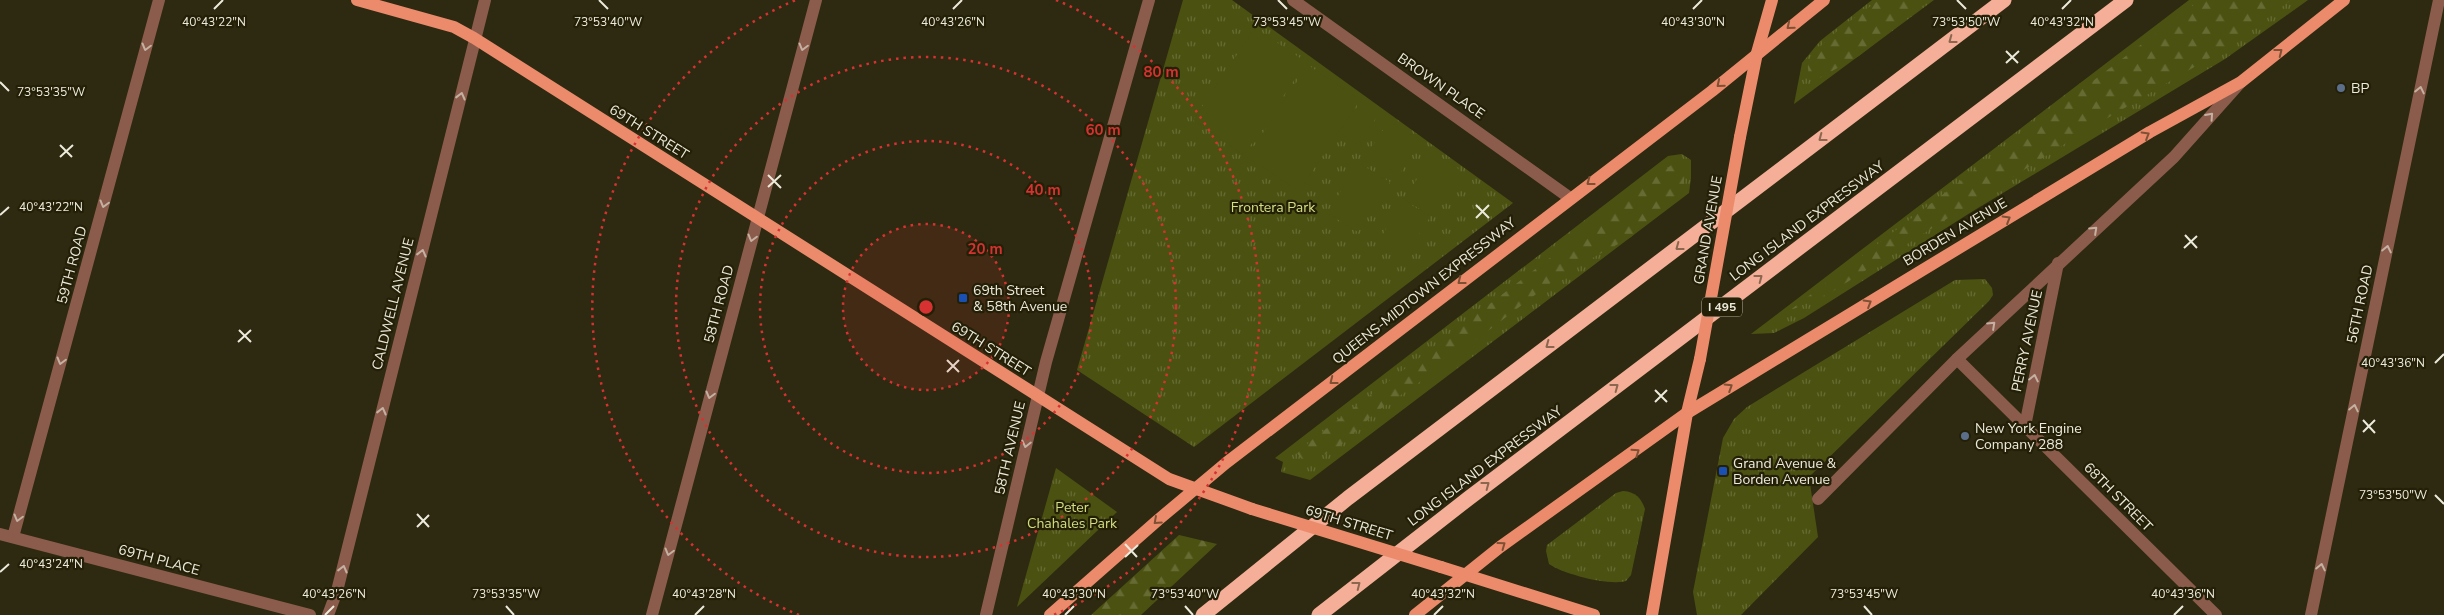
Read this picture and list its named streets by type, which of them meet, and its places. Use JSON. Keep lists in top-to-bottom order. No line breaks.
{"streets":{"highway":["LONG ISLAND EXPRESSWAY","I 495"],"main road":["69TH STREET","GRAND AVENUE","BORDEN AVENUE","QUEENS-MIDTOWN EXPRESSWAY"],"street":["BROWN PLACE","59TH ROAD","CALDWELL AVENUE","58TH ROAD","56TH ROAD","PERRY AVENUE","58TH AVENUE","68TH STREET","69TH PLACE"]},"crossings":[["BROWN PLACE","QUEENS-MIDTOWN EXPRESSWAY"],["69TH STREET","QUEENS-MIDTOWN EXPRESSWAY"],["69TH STREET","CALDWELL AVENUE"],["69TH STREET","58TH ROAD"],["69TH STREET","58TH AVENUE"],["GRAND AVENUE","BORDEN AVENUE"],["GRAND AVENUE","QUEENS-MIDTOWN EXPRESSWAY"],["BORDEN AVENUE","PERRY AVENUE"],["BORDEN AVENUE","68TH STREET"],["59TH ROAD","69TH PLACE"],["PERRY AVENUE","68TH STREET"]],"one_way":["BORDEN AVENUE","59TH ROAD","QUEENS-MIDTOWN EXPRESSWAY","CALDWELL AVENUE","58TH ROAD","56TH ROAD","PERRY AVENUE","58TH AVENUE"],"parks":["Frontera Park","Peter Chahales Park"],"places":{"other":["BP","New York Engine Company 288"],"transit":["69th Street & 58th Avenue","Grand Avenue & Borden Avenue"]},"coordinates":["40°43'22\"N","40°43'26\"N","40°43'30\"N","40°43'32\"N","73°53'40\"W","73°53'45\"W","73°53'50\"W","73°53'35\"W","40°43'36\"N","40°43'24\"N","40°43'28\"N"],"rings":["80 m","60 m","40 m","20 m"]}
